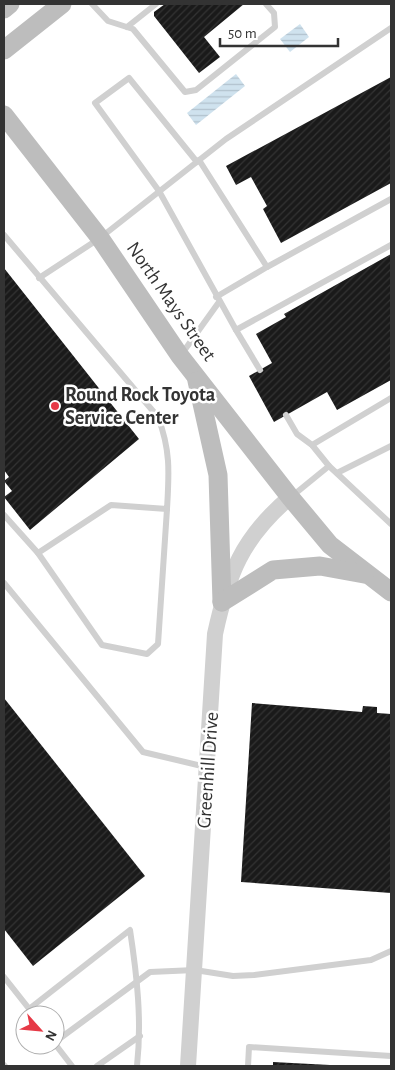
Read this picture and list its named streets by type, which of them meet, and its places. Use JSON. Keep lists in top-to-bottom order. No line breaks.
{"streets":{"main road":["North Mays Street"],"street":["Greenhill Drive"]},"crossings":[["North Mays Street","Greenhill Drive"]],"places":["Round Rock Toyota Service Center"],"scale_bar":"50 m","north":"bottom right"}
